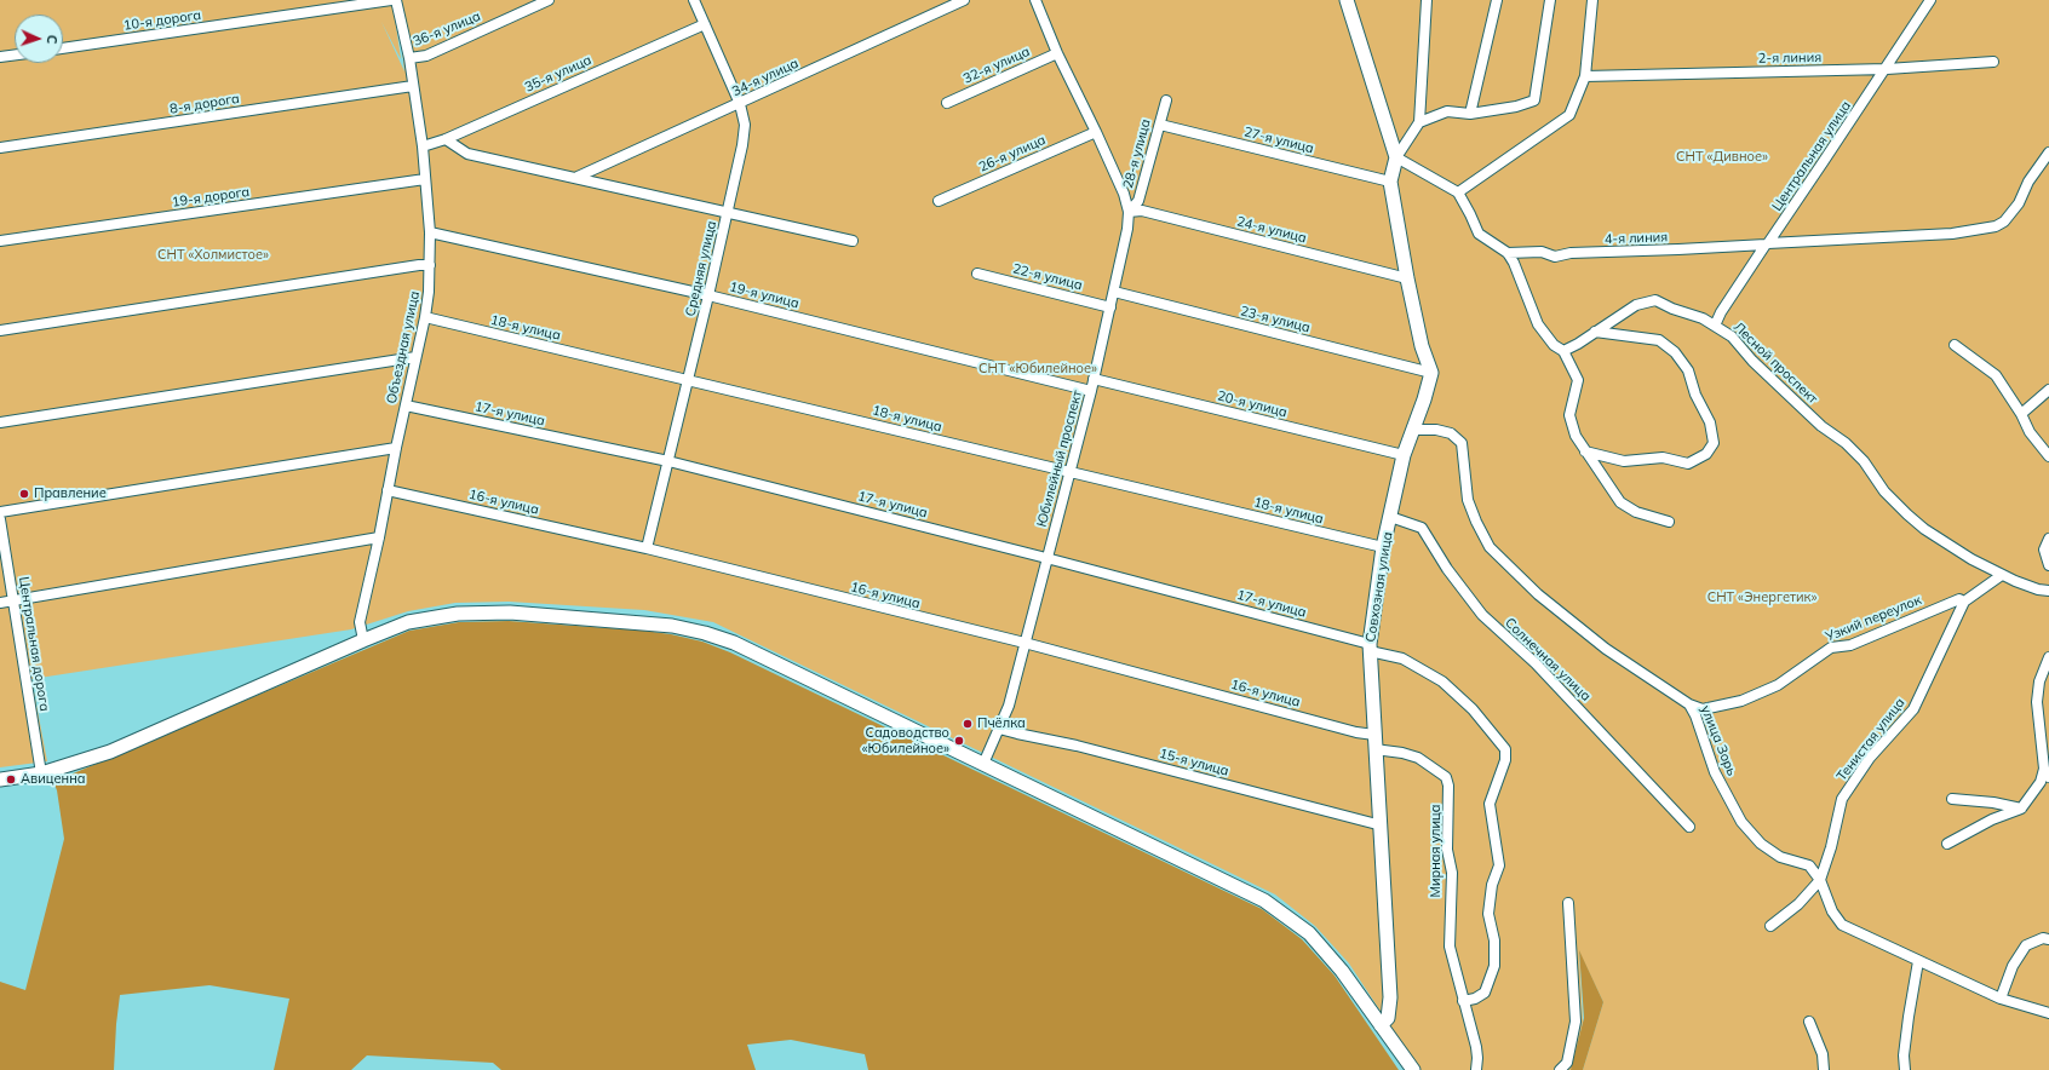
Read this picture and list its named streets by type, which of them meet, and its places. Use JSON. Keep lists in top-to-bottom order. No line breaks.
{"streets":{"main road":["Совхозная улица"],"street":["10-я дорога","36-я улица","2-я линия","32-я улица","35-я улица","34-я улица","8-я дорога","27-я улица","26-я улица","28-я улица","Центральная улица","19-я дорога","24-я улица","4-я линия","Средняя улица","22-я улица","19-я улица","23-я улица","18-я улица","Объездная улица","Лесной проспект","20-я улица","17-я улица","Юбилейный проспект","16-я улица","Узкий переулок","Центральная дорога","Солнечная улица","Тенистая улица","улица Зорь","15-я улица","Мирная улица"]},"crossings":[["36-я улица","Объездная улица"],["2-я линия","Центральная улица"],["32-я улица","Юбилейный проспект"],["35-я улица","Средняя улица"],["35-я улица","Объездная улица"],["34-я улица","Средняя улица"],["8-я дорога","Объездная улица"],["27-я улица","28-я улица"],["26-я улица","Юбилейный проспект"],["28-я улица","24-я улица"],["28-я улица","Юбилейный проспект"],["Центральная улица","4-я линия"],["Центральная улица","Лесной проспект"],["19-я дорога","Объездная улица"],["24-я улица","Юбилейный проспект"],["Средняя улица","19-я улица"],["Средняя улица","18-я улица"],["Средняя улица","17-я улица"],["Средняя улица","16-я улица"],["22-я улица","Юбилейный проспект"],["19-я улица","Объездная улица"],["19-я улица","Юбилейный проспект"],["23-я улица","Юбилейный проспект"],["23-я улица","Совхозная улица"],["18-я улица","Объездная улица"],["18-я улица","Юбилейный проспект"],["18-я улица","Совхозная улица"],["Объездная улица","17-я улица"],["Объездная улица","16-я улица"],["Лесной проспект","Тенистая улица"],["20-я улица","Юбилейный проспект"],["20-я улица","Совхозная улица"],["17-я улица","Юбилейный проспект"],["17-я улица","Совхозная улица"],["17-я улица","Мирная улица"],["Юбилейный проспект","16-я улица"],["Юбилейный проспект","15-я улица"],["16-я улица","Совхозная улица"],["Совхозная улица","Солнечная улица"],["Совхозная улица","улица Зорь"],["Совхозная улица","15-я улица"],["Совхозная улица","Мирная улица"],["Узкий переулок","Тенистая улица"],["Узкий переулок","улица Зорь"],["Тенистая улица","улица Зорь"]],"parks":["СНТ «Дивное»","СНТ «Холмистое»","СНТ «Юбилейное»","СНТ «Энергетик»"],"places":["Правление","Пчёлка","Садоводство «Юбилейное»","Авиценна"],"north":"right"}
